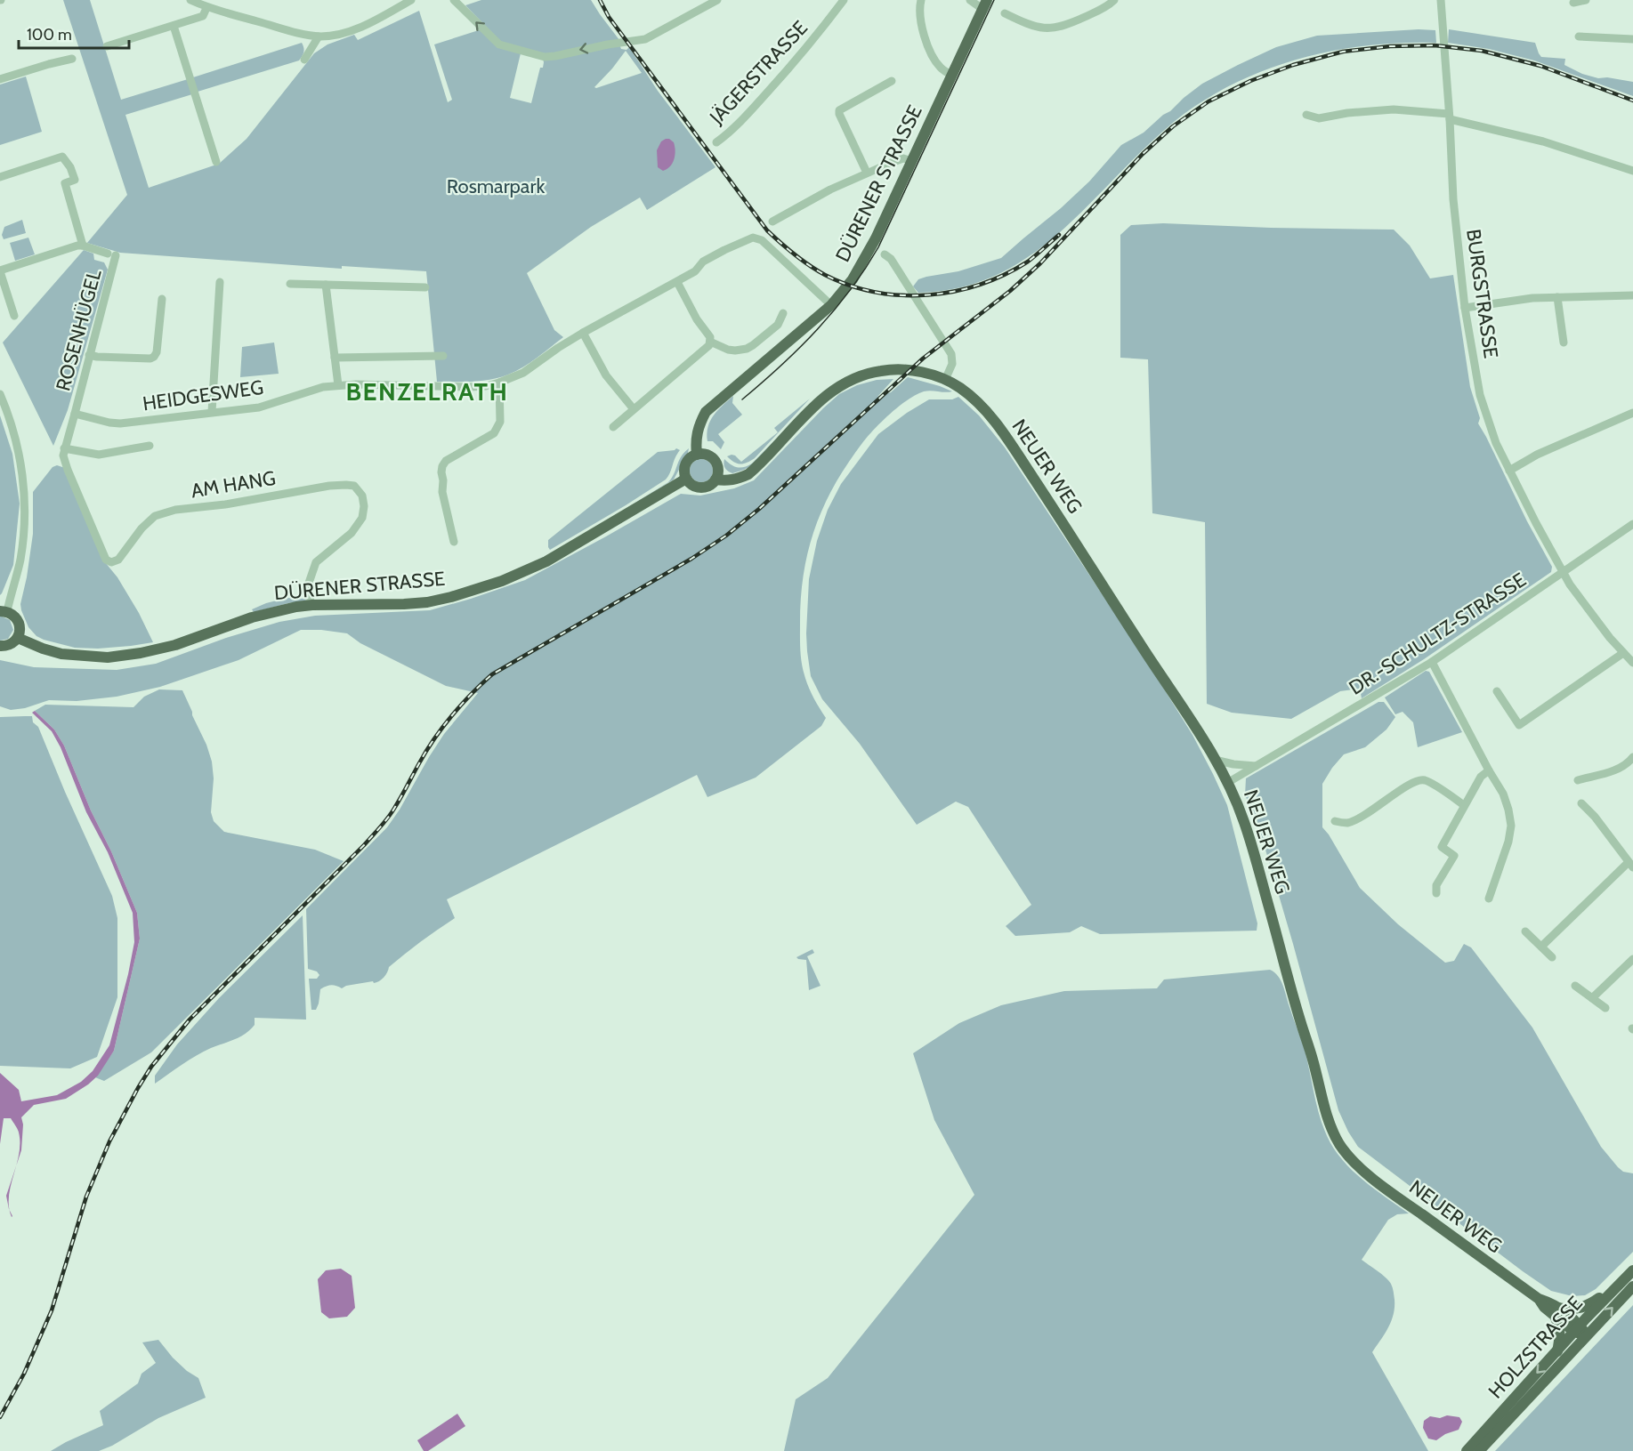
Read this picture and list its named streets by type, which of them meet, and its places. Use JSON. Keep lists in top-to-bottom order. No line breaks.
{"streets":{"main road":["DÜRENER STRASSE","NEUER WEG","HOLZSTRASSE"],"street":["JÄGERSTRASSE","BURGSTRASSE","ROSENHÜGEL","HEIDGESWEG","AM HANG","DR.-SCHULTZ-STRASSE"]},"crossings":[["DÜRENER STRASSE","HEIDGESWEG"],["DÜRENER STRASSE","NEUER WEG"],["DÜRENER STRASSE","AM HANG"],["BURGSTRASSE","DR.-SCHULTZ-STRASSE"],["ROSENHÜGEL","HEIDGESWEG"],["NEUER WEG","DR.-SCHULTZ-STRASSE"],["NEUER WEG","HOLZSTRASSE"]],"districts":["BENZELRATH"],"parks":["Rosmarpark"],"scale_bar":"100 m"}
